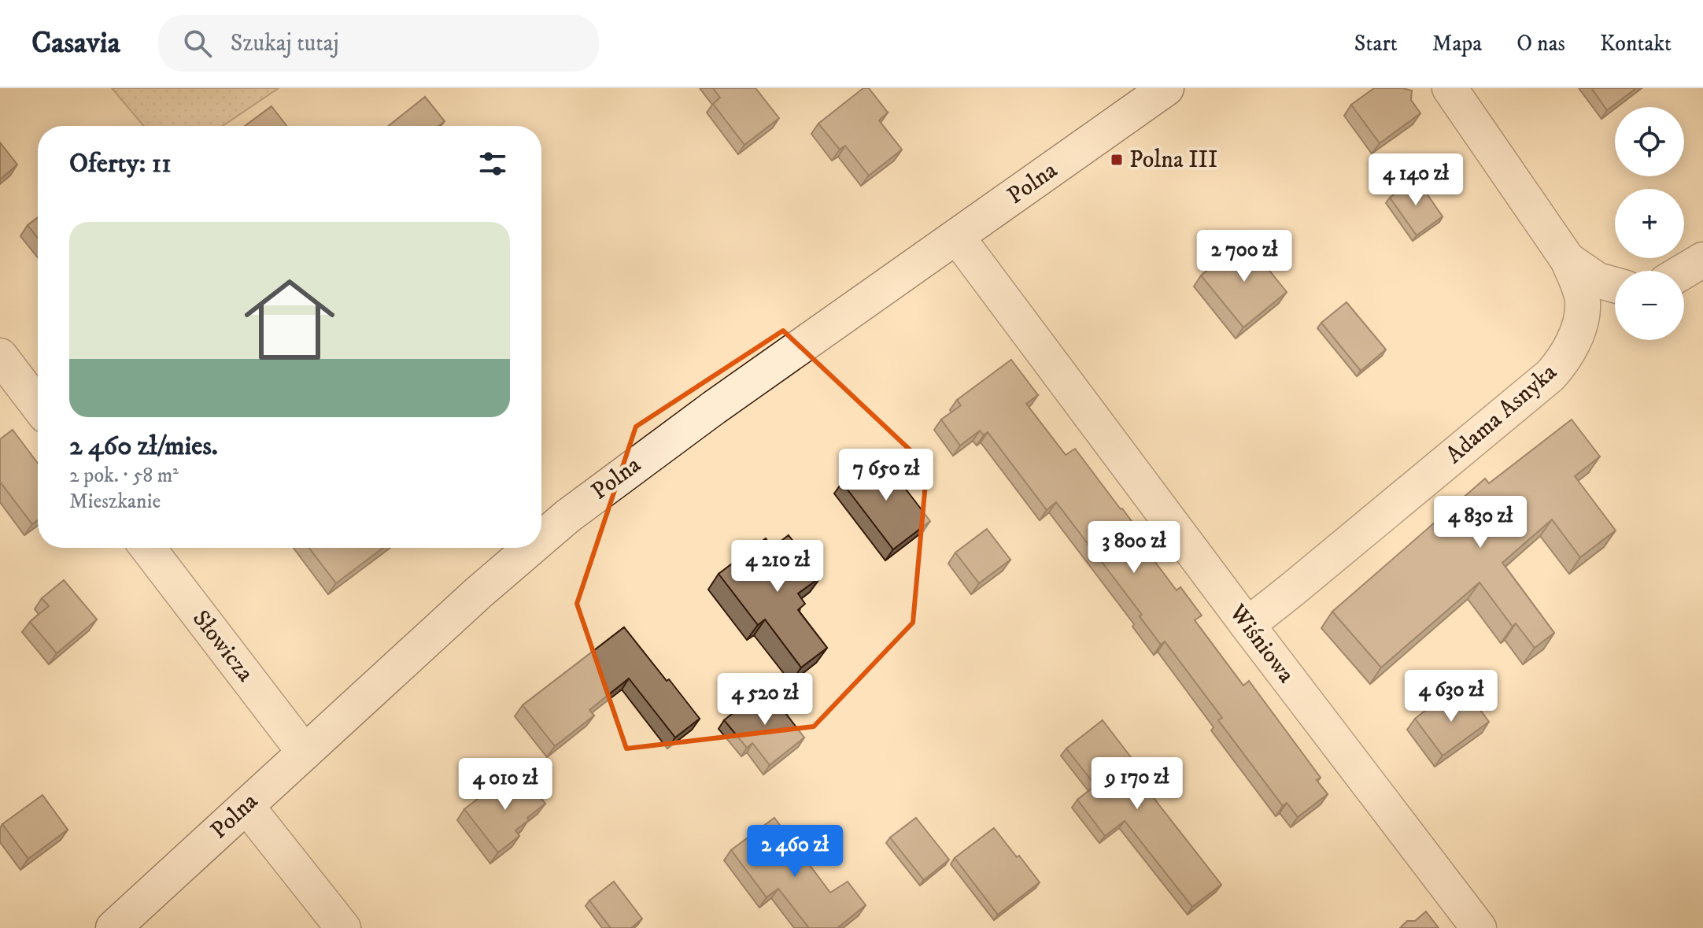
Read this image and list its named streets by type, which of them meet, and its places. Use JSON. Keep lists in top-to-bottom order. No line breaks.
{"streets":{"street":["Polna","Adama Asnyka","Wiśniowa","Słowicza"]},"crossings":[["Polna","Wiśniowa"],["Polna","Słowicza"],["Adama Asnyka","Wiśniowa"]],"places":{"transit":["Polna III"]},"page":{"header":"Casavia","search":"Szukaj tutaj","nav":["Start","Mapa","O nas","Kontakt"],"map_buttons":["+","−"],"heading":"Oferty: 11","price":["4 140 zł","2 700 zł","7 650 zł","4 830 zł","3 800 zł","4 210 zł","4 630 zł","4 520 zł","9 170 zł","4 010 zł","2 460 zł"],"list":[{"name":"2 460 zł/mies.","note":"2 pok. · 58 m² · Mieszkanie"}]}}
